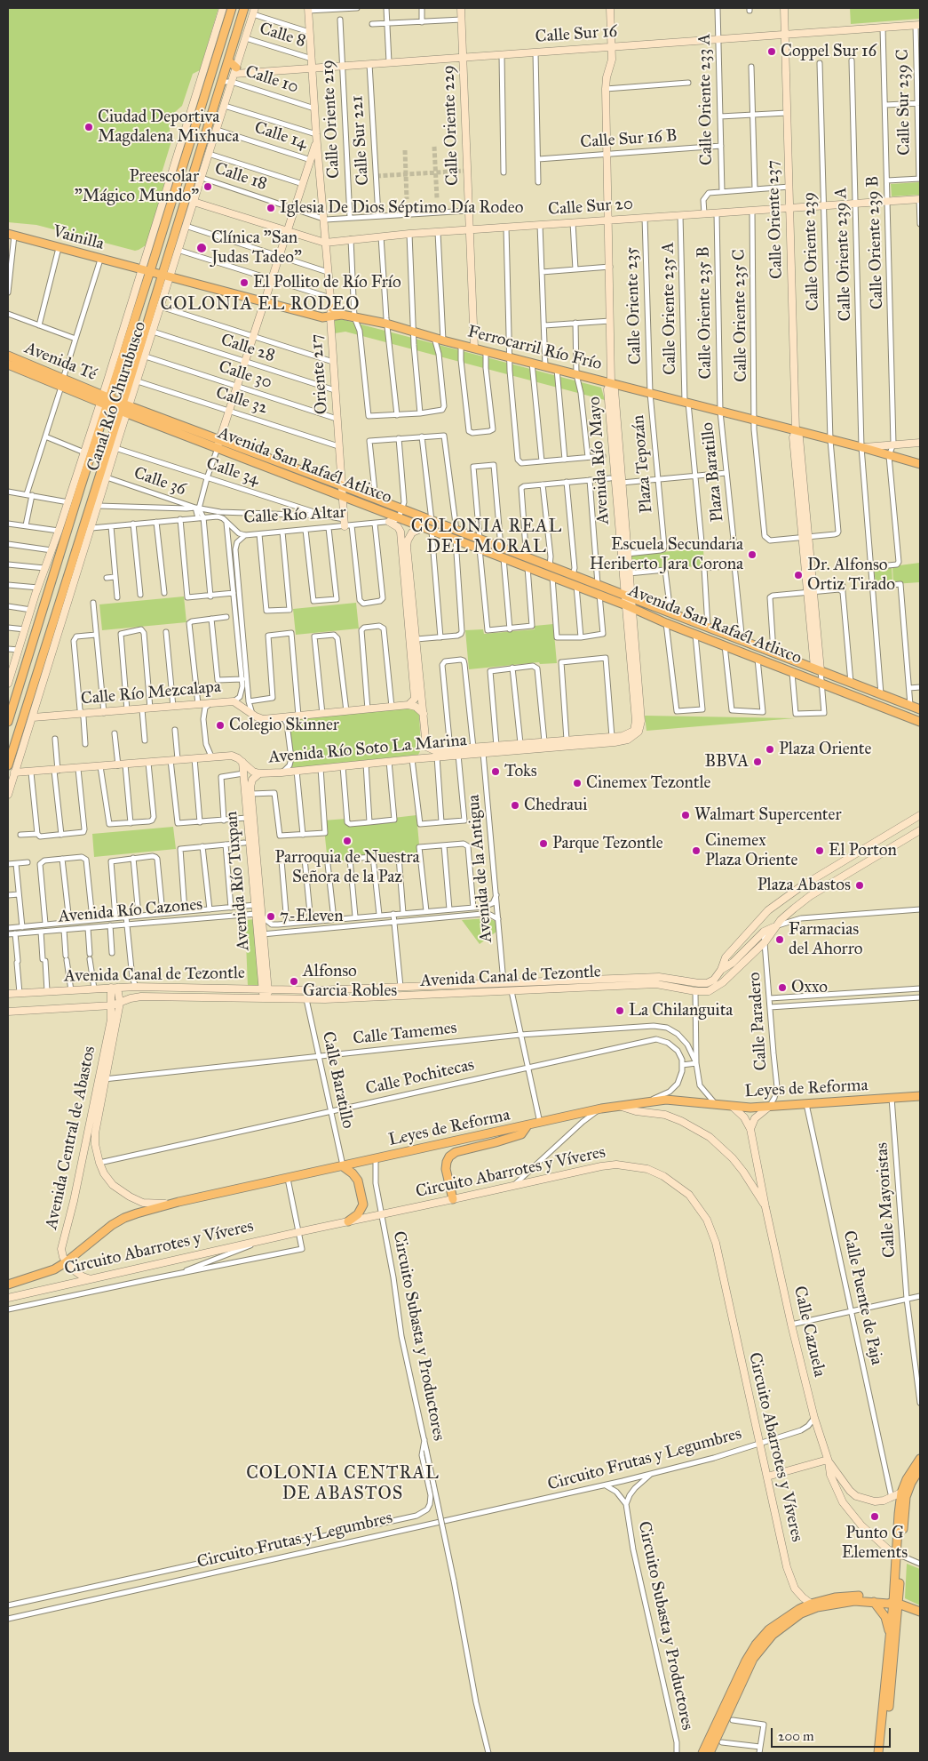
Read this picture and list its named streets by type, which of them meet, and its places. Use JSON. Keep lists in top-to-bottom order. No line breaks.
{"streets":{"main road":["Vainilla","Ferrocarril Río Frío","Avenida Té","Canal Río Churubusco","Avenida San Rafaél Atlixco","Leyes de Reforma"],"street":["Calle Sur 16","Calle 8","Calle 10","Calle Oriente 233 A","Calle Sur 239 C","Calle Oriente 219","Calle Oriente 229","Calle 14","Calle Sur 16 B","Calle Sur 221","Calle 18","Calle Sur 20","Calle Oriente 237","Calle Oriente 239 B","Calle Oriente 239","Calle Oriente 239 A","Calle Oriente 235","Calle Oriente 235 A","Calle Oriente 235 B","Calle Oriente 235 C","Calle 28","Oriente 217","Calle 30","Calle 32","Avenida Río Mayo","Plaza Tepozán","Calle 34","Plaza Baratillo","Calle 36","Calle Río Altar","Calle Río Mezcalapa","Avenida Río Soto La Marina","Avenida de la Antigua","Avenida Río Tuxpan","Avenida Río Cazones","Avenida Canal de Tezontle","Calle Paradero","Calle Tamemes","Calle Pochitecas","Calle Baratillo","Avenida Central de Abastos","Circuito Abarrotes y Víveres","Calle Mayoristas","Calle Puente de Paja","Calle Cazuela","Circuito Subasta y Productores","Circuito Frutas y Legumbres"]},"crossings":[["Calle Sur 16","Calle Oriente 233 A"],["Calle Sur 16","Calle Sur 239 C"],["Calle Sur 16","Calle Oriente 219"],["Calle Sur 16","Calle Oriente 229"],["Calle Sur 16","Calle Sur 221"],["Calle Sur 16","Calle Oriente 237"],["Calle Sur 16","Calle Oriente 239 B"],["Calle Sur 16","Oriente 217"],["Calle Sur 16","Canal Río Churubusco"],["Calle 8","Oriente 217"],["Calle 8","Canal Río Churubusco"],["Calle 10","Oriente 217"],["Calle 10","Canal Río Churubusco"],["Calle Oriente 233 A","Calle Sur 16 B"],["Calle Oriente 219","Calle 18"],["Calle Oriente 229","Calle 18"],["Calle Oriente 229","Calle Sur 20"],["Calle Oriente 229","Ferrocarril Río Frío"],["Calle 14","Canal Río Churubusco"],["Calle Sur 221","Calle 18"],["Calle 18","Oriente 217"],["Calle 18","Canal Río Churubusco"],["Calle Sur 20","Calle Oriente 237"],["Calle Sur 20","Calle Oriente 239 B"],["Calle Sur 20","Calle Oriente 239"],["Calle Sur 20","Calle Oriente 239 A"],["Calle Sur 20","Calle Oriente 235"],["Calle Sur 20","Calle Oriente 235 A"],["Calle Sur 20","Calle Oriente 235 B"],["Calle Sur 20","Calle Oriente 235 C"],["Calle Sur 20","Oriente 217"],["Calle Sur 20","Canal Río Churubusco"],["Calle Oriente 237","Calle Oriente 239"],["Calle Oriente 237","Calle Oriente 235 C"],["Calle Oriente 237","Ferrocarril Río Frío"],["Calle Oriente 237","Avenida San Rafaél Atlixco"],["Vainilla","Ferrocarril Río Frío"],["Vainilla","Canal Río Churubusco"],["Calle Oriente 239 B","Ferrocarril Río Frío"],["Calle Oriente 239","Calle Oriente 235 C"],["Calle Oriente 239","Ferrocarril Río Frío"],["Calle Oriente 239 A","Ferrocarril Río Frío"],["Calle Oriente 239 A","Avenida San Rafaél Atlixco"],["Calle Oriente 235","Ferrocarril Río Frío"],["Calle Oriente 235","Plaza Tepozán"],["Calle Oriente 235 A","Ferrocarril Río Frío"],["Calle Oriente 235 A","Plaza Baratillo"],["Calle Oriente 235 B","Ferrocarril Río Frío"],["Calle Oriente 235 B","Plaza Baratillo"],["Calle Oriente 235 C","Ferrocarril Río Frío"],["Calle 28","Oriente 217"],["Calle 28","Canal Río Churubusco"],["Ferrocarril Río Frío","Oriente 217"],["Ferrocarril Río Frío","Canal Río Churubusco"],["Ferrocarril Río Frío","Avenida Río Mayo"],["Ferrocarril Río Frío","Plaza Tepozán"],["Ferrocarril Río Frío","Plaza Baratillo"],["Avenida Té","Canal Río Churubusco"],["Avenida Té","Avenida San Rafaél Atlixco"],["Oriente 217","Calle 30"],["Oriente 217","Calle 32"],["Oriente 217","Avenida San Rafaél Atlixco"],["Oriente 217","Calle 34"],["Oriente 217","Calle Río Altar"],["Calle 30","Canal Río Churubusco"],["Canal Río Churubusco","Calle 32"],["Canal Río Churubusco","Avenida San Rafaél Atlixco"],["Canal Río Churubusco","Calle 34"],["Canal Río Churubusco","Calle 36"],["Canal Río Churubusco","Calle Río Altar"],["Canal Río Churubusco","Calle Río Mezcalapa"],["Canal Río Churubusco","Avenida Río Soto La Marina"],["Avenida Río Mayo","Plaza Tepozán"],["Avenida Río Mayo","Avenida San Rafaél Atlixco"],["Avenida Río Mayo","Avenida Río Soto La Marina"],["Avenida San Rafaél Atlixco","Calle Río Altar"],["Calle 36","Calle Río Altar"],["Avenida Río Soto La Marina","Avenida de la Antigua"],["Avenida Río Soto La Marina","Avenida Río Tuxpan"],["Avenida de la Antigua","Avenida Río Cazones"],["Avenida de la Antigua","Avenida Canal de Tezontle"],["Avenida Río Tuxpan","Avenida Río Cazones"],["Avenida Río Tuxpan","Avenida Canal de Tezontle"],["Avenida Canal de Tezontle","Calle Paradero"],["Avenida Canal de Tezontle","Calle Baratillo"],["Avenida Canal de Tezontle","Avenida Central de Abastos"],["Calle Paradero","Leyes de Reforma"],["Calle Tamemes","Calle Baratillo"],["Calle Tamemes","Avenida Central de Abastos"],["Calle Pochitecas","Calle Baratillo"],["Calle Pochitecas","Avenida Central de Abastos"],["Calle Baratillo","Leyes de Reforma"],["Leyes de Reforma","Avenida Central de Abastos"],["Leyes de Reforma","Calle Mayoristas"],["Leyes de Reforma","Calle Puente de Paja"],["Leyes de Reforma","Calle Cazuela"],["Leyes de Reforma","Circuito Subasta y Productores"],["Circuito Abarrotes y Víveres","Circuito Subasta y Productores"],["Circuito Abarrotes y Víveres","Circuito Frutas y Legumbres"],["Calle Puente de Paja","Calle Cazuela"],["Calle Cazuela","Circuito Frutas y Legumbres"],["Circuito Subasta y Productores","Circuito Frutas y Legumbres"]],"districts":["COLONIA EL RODEO","COLONIA REAL DEL MORAL","COLONIA CENTRAL DE ABASTOS"],"places":["Coppel Sur 16","Ciudad Deportiva Magdalena Mixhuca","Preescolar \"Mágico Mundo\"","Iglesia De Dios Séptimo Día Rodeo","Clínica \"San Judas Tadeo\"","El Pollito de Río Frío","Escuela Secundaria Heriberto Jara Corona","Dr. Alfonso Ortiz Tirado","Colegio Skinner","Plaza Oriente","BBVA","Toks","Cinemex Tezontle","Chedraui","Walmart Supercenter","Parroquia de Nuestra Señora de la Paz","Parque Tezontle","Cinemex Plaza Oriente","El Porton","Plaza Abastos","7-Eleven","Farmacias del Ahorro","Alfonso Garcia Robles","Oxxo","La Chilanguita","Punto G Elements"],"scale_bar":"200 m"}
